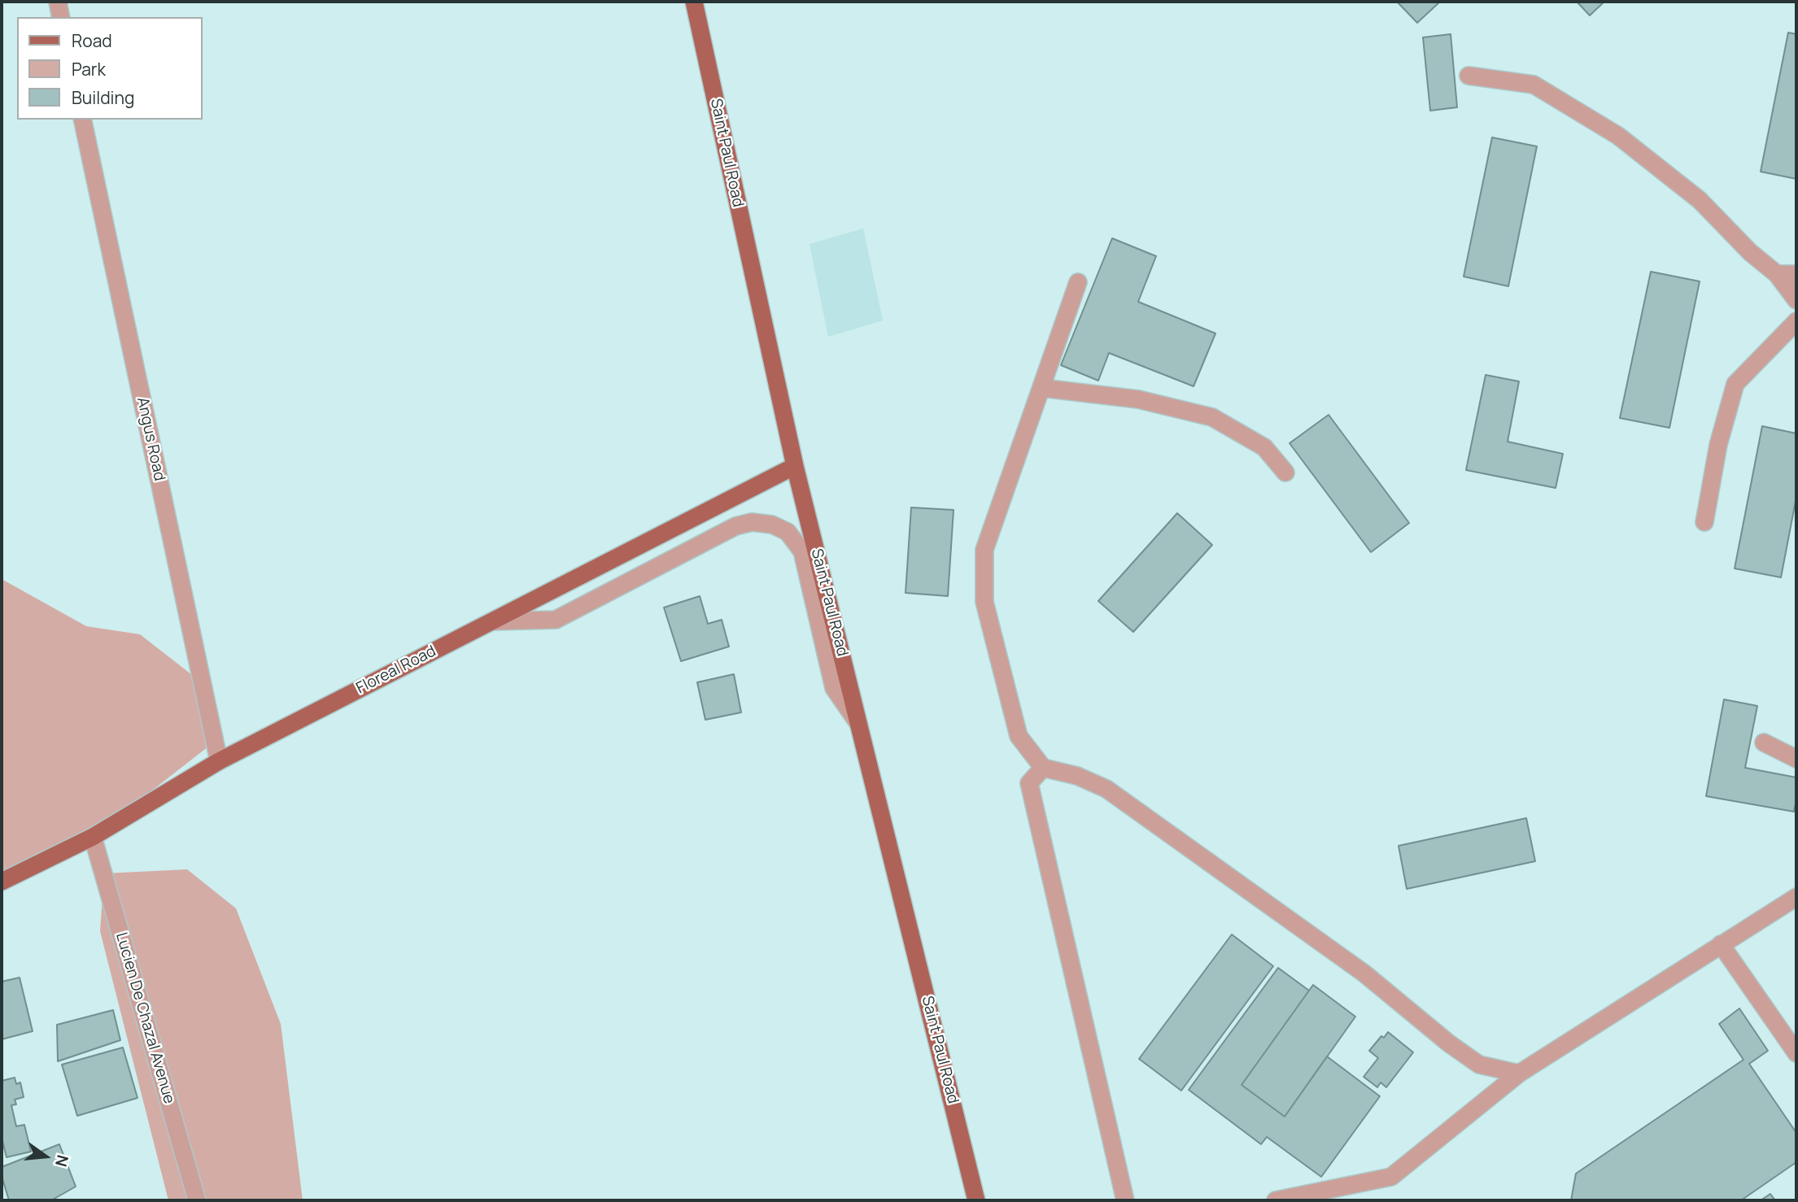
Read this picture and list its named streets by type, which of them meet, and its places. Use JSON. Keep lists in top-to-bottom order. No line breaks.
{"streets":{"main road":["Saint Paul Road","Floreal Road"],"street":["Angus Road","Lucien De Chazal Avenue"]},"crossings":[["Saint Paul Road","Floreal Road"],["Angus Road","Floreal Road"],["Floreal Road","Lucien De Chazal Avenue"]],"legend":["Road","Park","Building"],"north":"right"}
